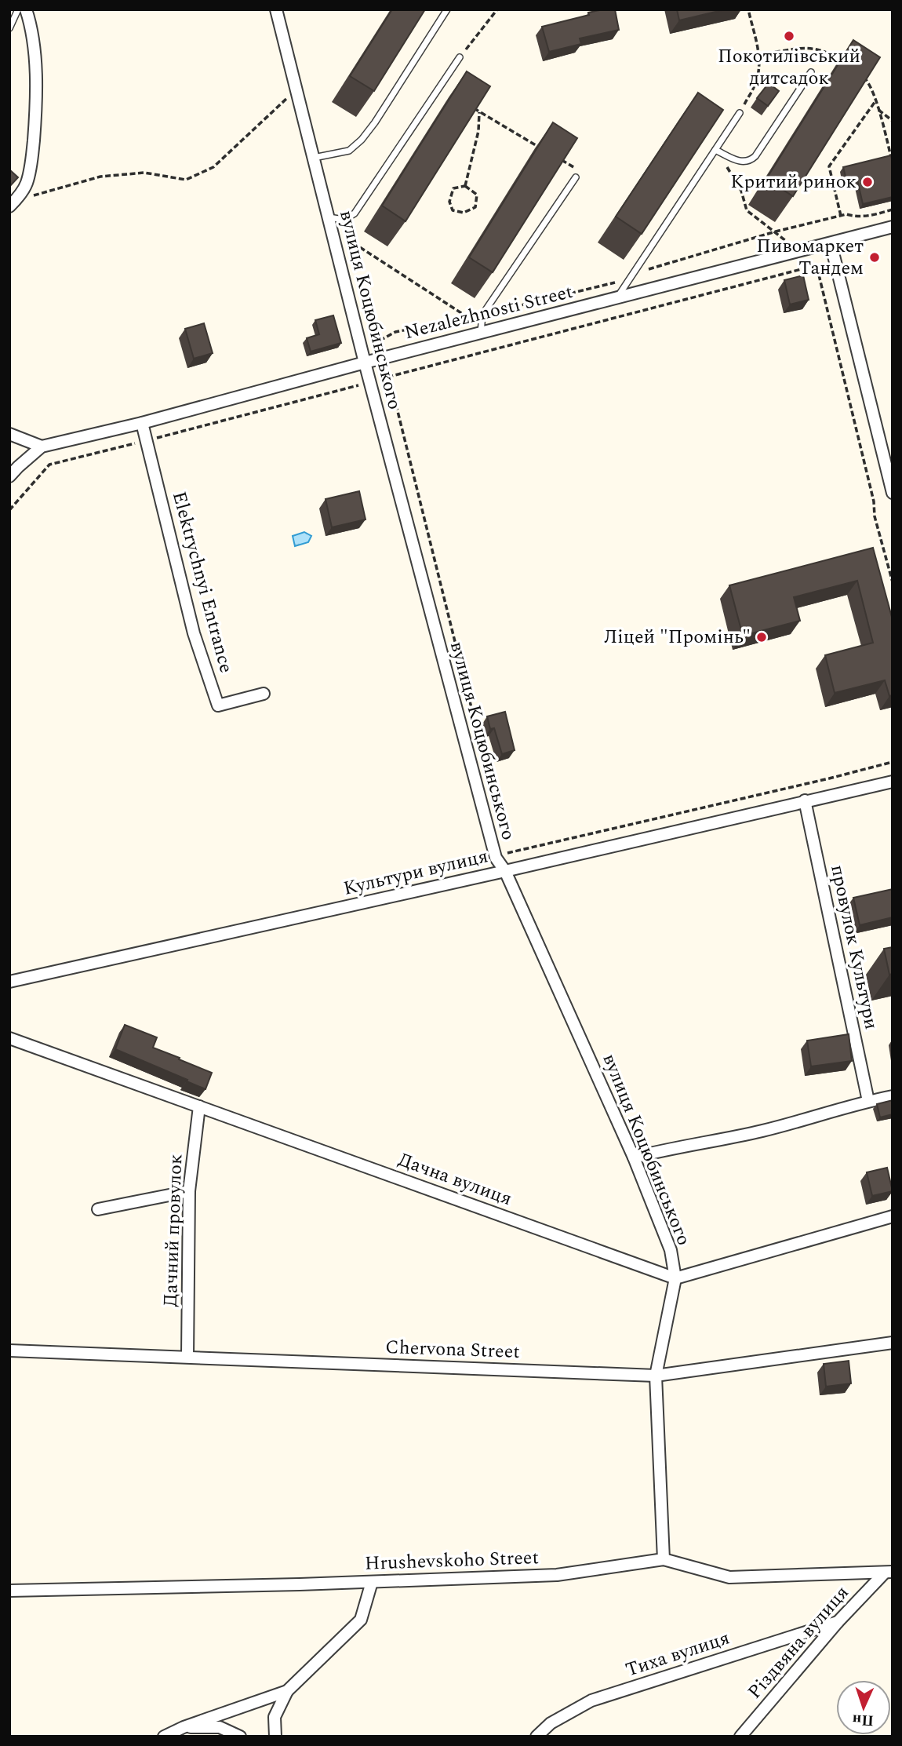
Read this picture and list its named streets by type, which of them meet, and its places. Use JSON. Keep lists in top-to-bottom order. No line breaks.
{"streets":{"street":["вулиця Коцюбинського","Nezalezhnosti Street","Elektrychnyi Entrance","Культури вулиця","провулок Культури","Дачна вулиця","Дачний провулок","Chervona Street","Hrushevskoho Street","Різдвяна вулиця","Тиха вулиця"]},"crossings":[["вулиця Коцюбинського","Nezalezhnosti Street"],["вулиця Коцюбинського","Культури вулиця"],["вулиця Коцюбинського","Дачна вулиця"],["вулиця Коцюбинського","Chervona Street"],["вулиця Коцюбинського","Hrushevskoho Street"],["Nezalezhnosti Street","Elektrychnyi Entrance"],["Культури вулиця","провулок Культури"],["Дачна вулиця","Дачний провулок"],["Дачний провулок","Chervona Street"],["Hrushevskoho Street","Різдвяна вулиця"],["Різдвяна вулиця","Тиха вулиця"]],"places":["Покотилівський дитсадок","Критий ринок","Пивомаркет Тандем","Ліцей \"Промінь\""],"north":"bottom"}
